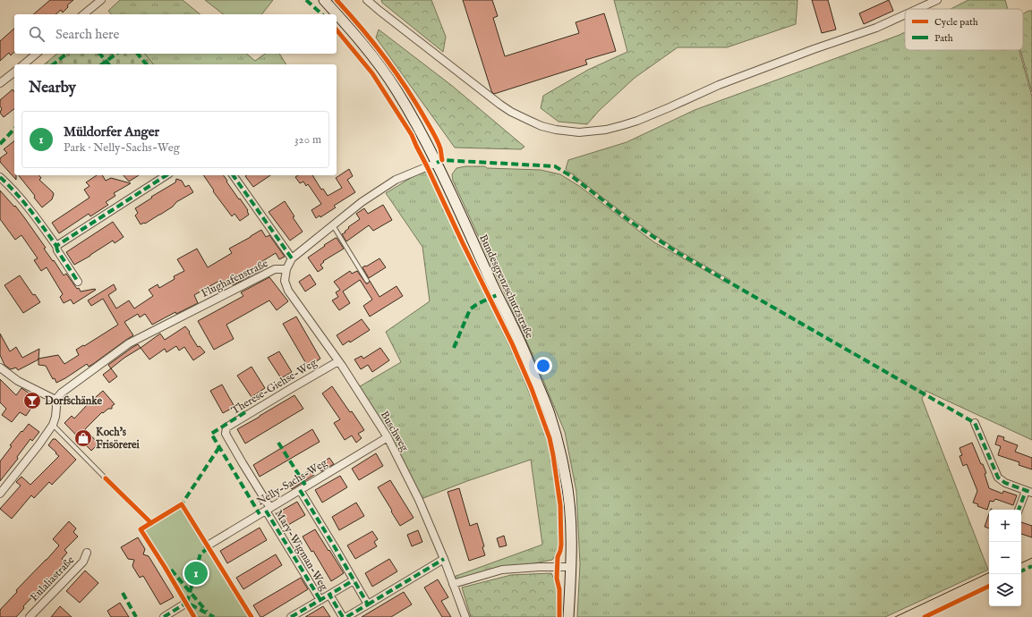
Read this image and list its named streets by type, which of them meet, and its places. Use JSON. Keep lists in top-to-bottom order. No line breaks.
{"streets":{"street":["Flughafenstraße","Bundesgrenzschutzstraße","Therese-Giehse-Weg","Buschweg","Nelly-Sachs-Weg","Mary-Wigman-Weg","Eulaliastraße"]},"crossings":[["Flughafenstraße","Buschweg"],["Therese-Giehse-Weg","Buschweg"],["Therese-Giehse-Weg","Nelly-Sachs-Weg"],["Therese-Giehse-Weg","Mary-Wigman-Weg"],["Buschweg","Nelly-Sachs-Weg"],["Nelly-Sachs-Weg","Mary-Wigman-Weg"]],"places":{"bar":["Dorfschänke"],"shop":["Koch's Frisörerei"]},"legend":["Cycle path","Path"],"page":{"search":"Search here","heading":"Nearby","list":[{"mark":"1","name":"Müldorfer Anger","note":"Park · Nelly-Sachs-Weg","value":"320 m"}],"map_buttons":["+","−"],"pins":"1"}}
